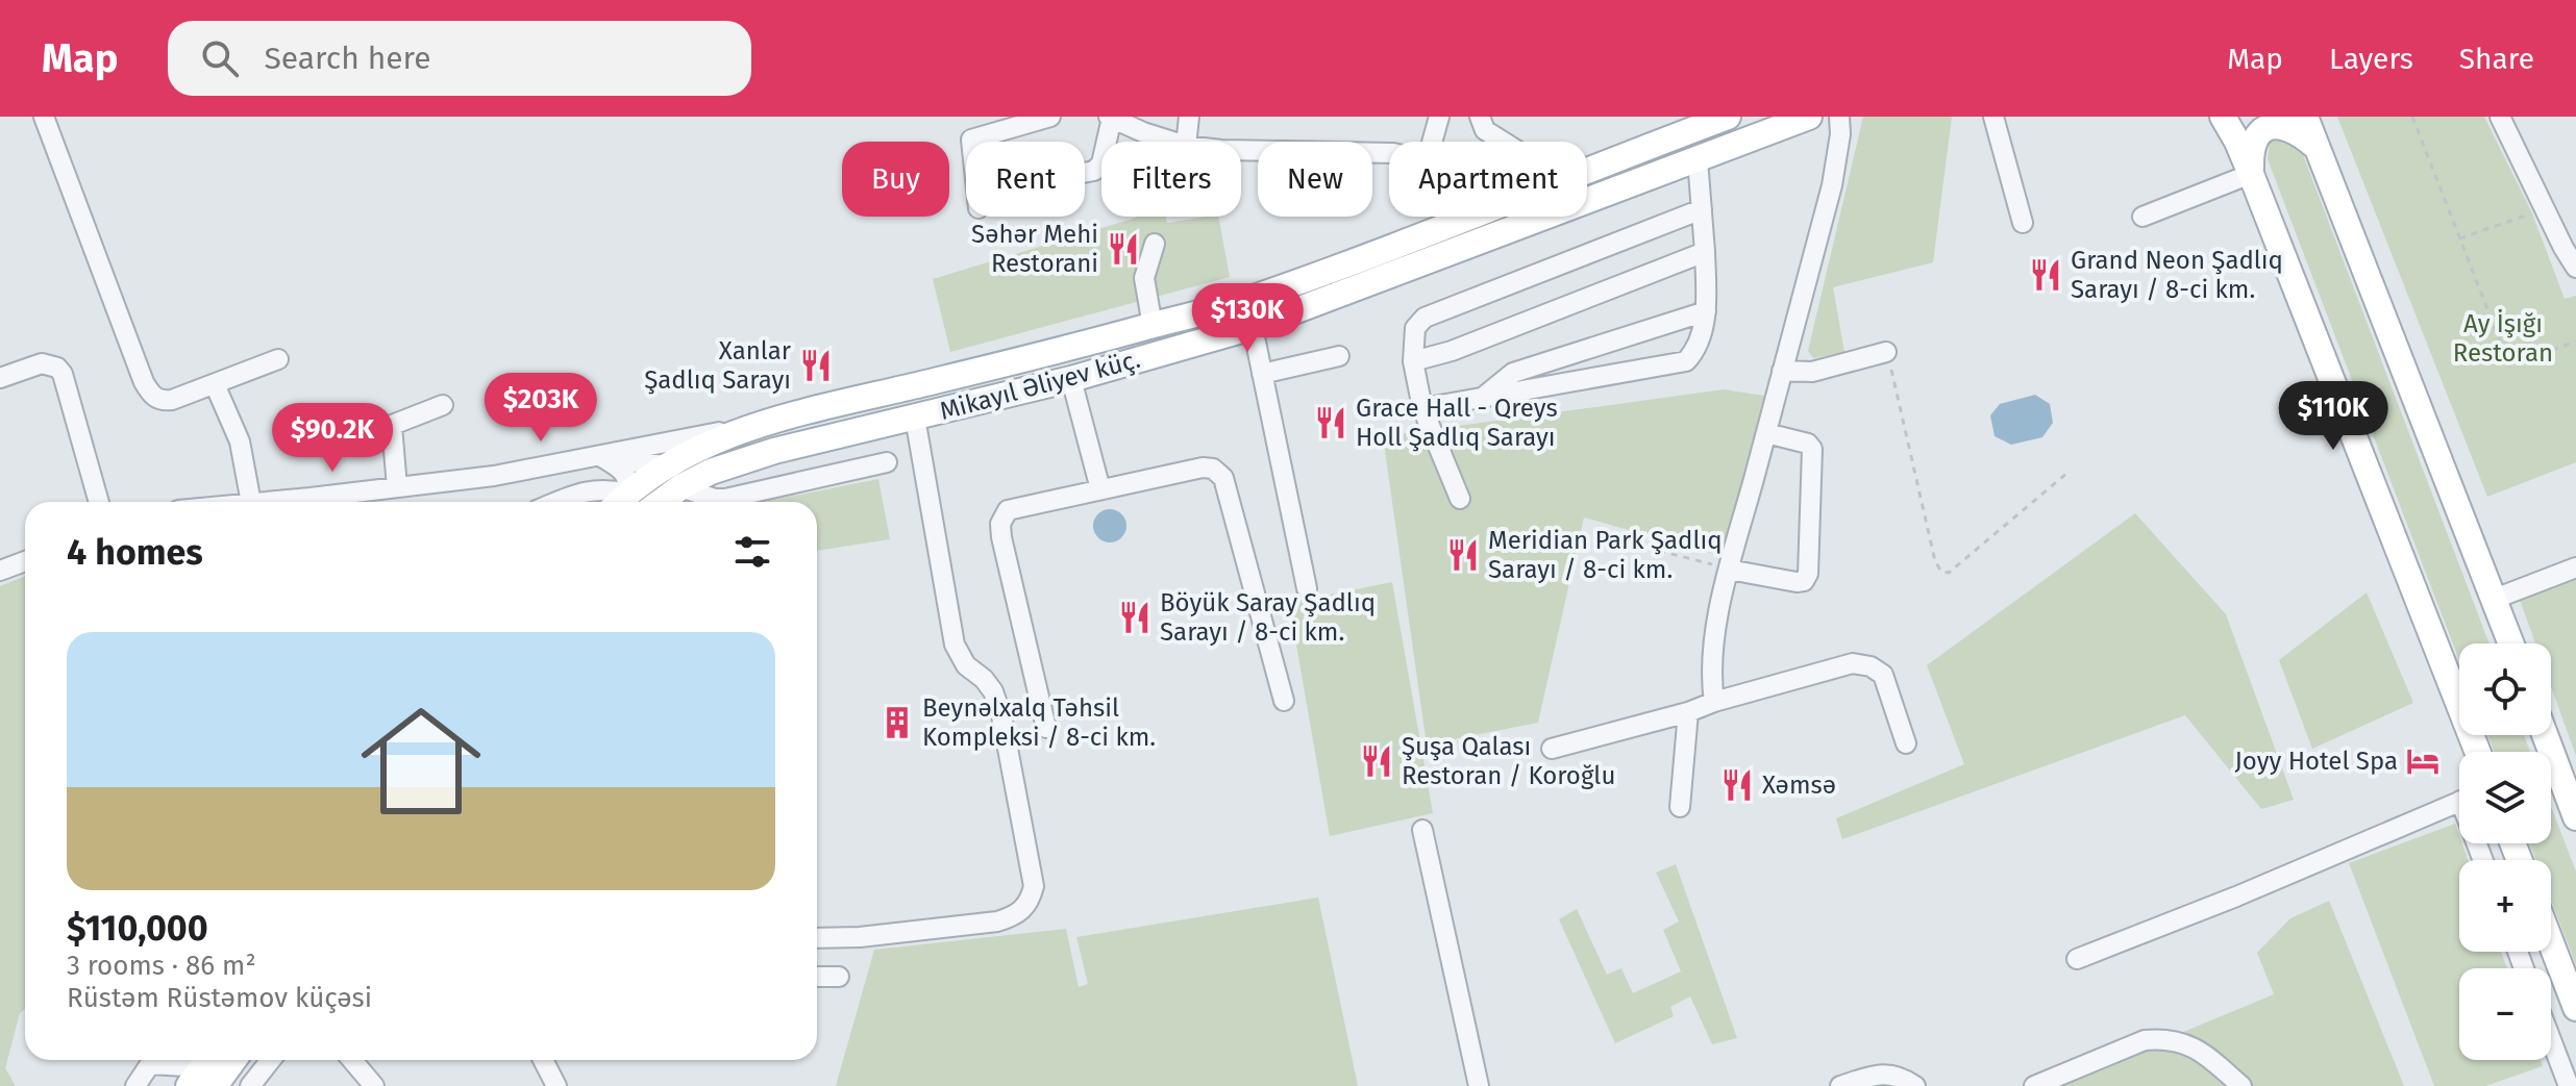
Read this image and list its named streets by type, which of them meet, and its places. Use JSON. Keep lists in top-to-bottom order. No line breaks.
{"streets":{"main road":["Mikayıl Əliyev küç."]},"parks":["Ay İşığı Restoran"],"places":{"restaurant":["Səhər Mehi Restorani","Grand Neon Şadlıq Sarayı / 8-ci km.","Xanlar Şadlıq Sarayı","Grace Hall - Qreys Holl Şadlıq Sarayı","Meridian Park Şadlıq Sarayı / 8-ci km.","Böyük Saray Şadlıq Sarayı / 8-ci km.","Şuşa Qalası Restoran / Koroğlu","Xəmsə"],"building":["Beynəlxalq Təhsil Kompleksi / 8-ci km."],"hotel":["Joyy Hotel Spa"]},"page":{"header":"Map","search":"Search here","nav":["Map","Layers","Share"],"chip":["Buy","Rent","Filters","New","Apartment"],"price":["$130K","$203K","$110K","$90.2K"],"heading":"4 homes","list":[{"name":"$110,000","note":"3 rooms · 86 m² · Rüstəm Rüstəmov küçəsi"}],"map_buttons":["+","−"]}}
